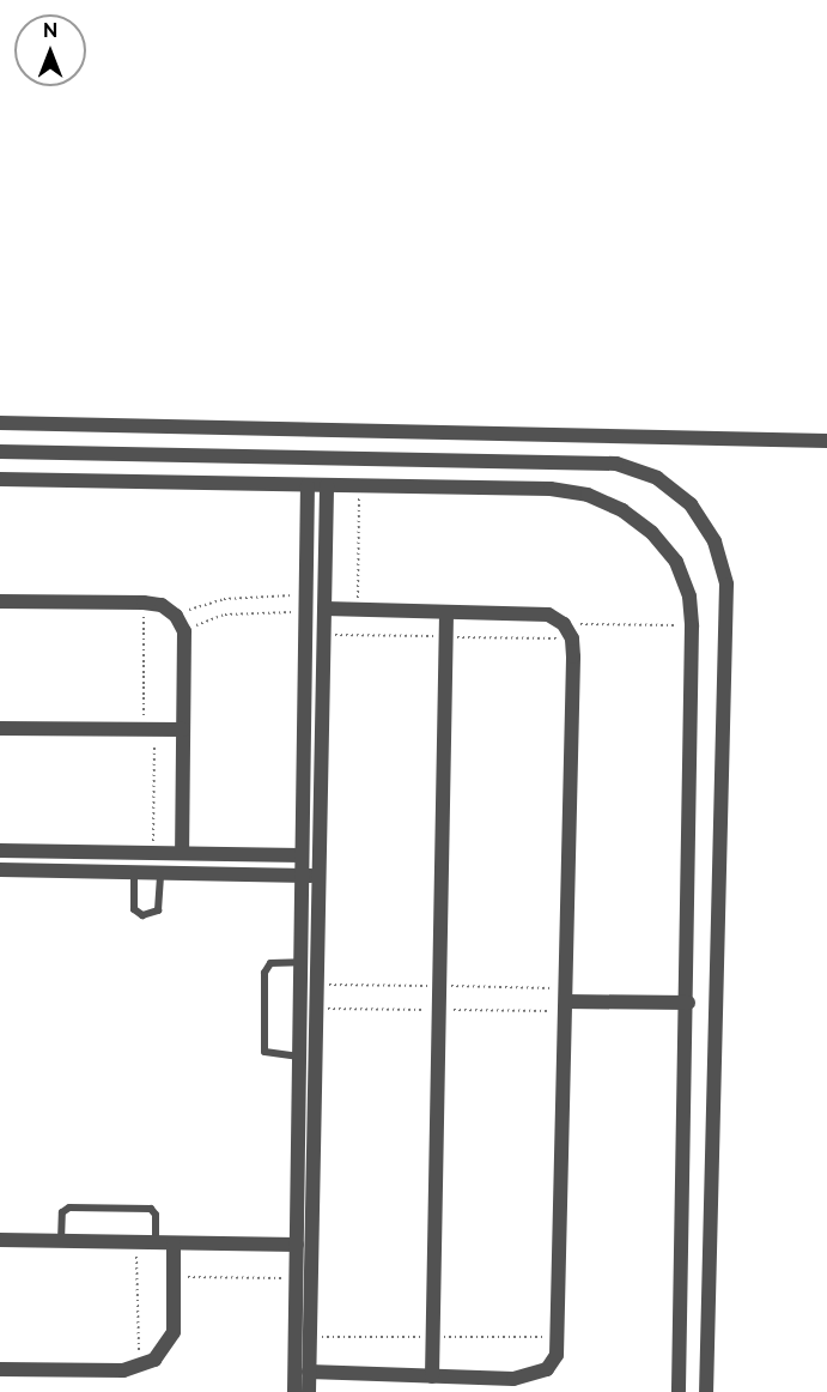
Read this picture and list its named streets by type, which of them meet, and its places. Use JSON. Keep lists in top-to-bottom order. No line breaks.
{"north":"top"}
